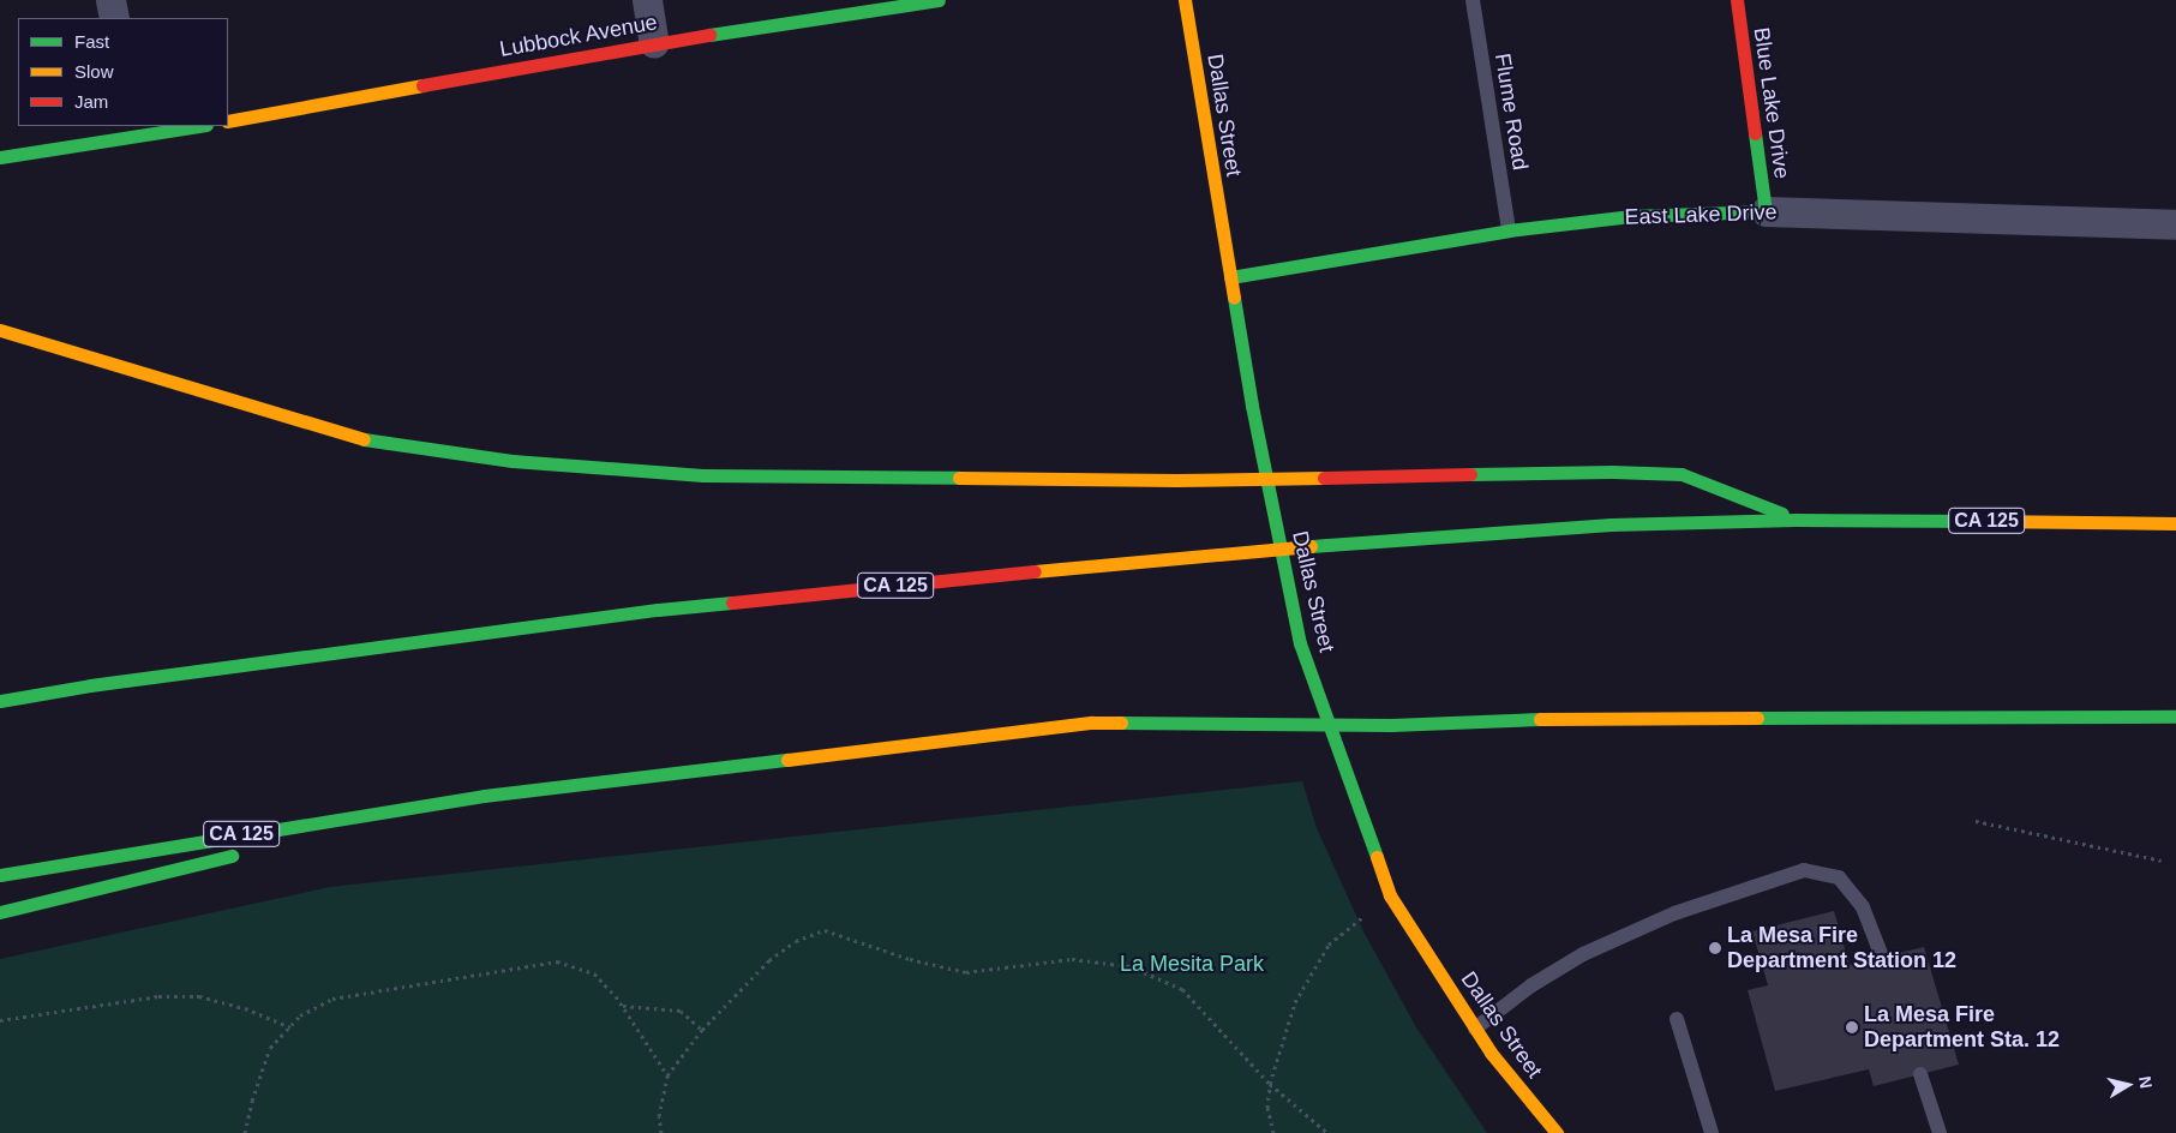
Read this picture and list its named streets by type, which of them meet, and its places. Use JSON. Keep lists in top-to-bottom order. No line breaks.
{"streets":{"main road":["Lubbock Avenue","Blue Lake Drive","Dallas Street","East Lake Drive","CA 125"],"lane":["Flume Road"]},"crossings":[["Blue Lake Drive","East Lake Drive"],["Flume Road","East Lake Drive"],["Dallas Street","East Lake Drive"]],"parks":["La Mesita Park"],"places":["La Mesa Fire Department Station 12","La Mesa Fire Department Sta. 12"],"legend":["Fast","Slow","Jam"],"north":"right"}
